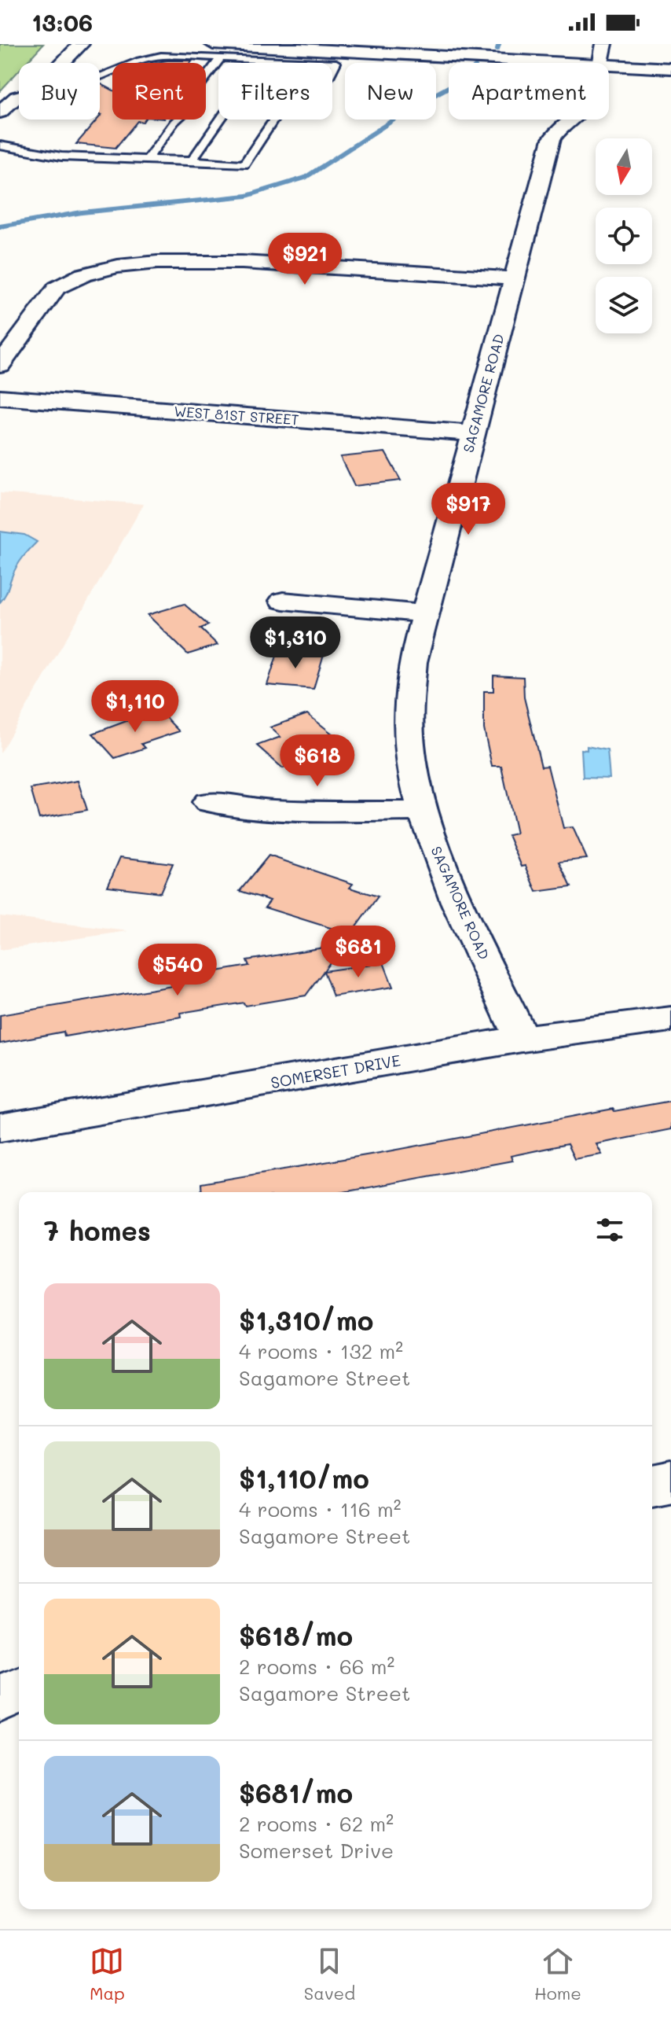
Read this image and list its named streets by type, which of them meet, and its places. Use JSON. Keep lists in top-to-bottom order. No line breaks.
{"streets":{"street":["SAGAMORE ROAD","WEST 81ST STREET","SOMERSET DRIVE"]},"crossings":[["SAGAMORE ROAD","WEST 81ST STREET"],["SAGAMORE ROAD","SOMERSET DRIVE"]],"north":"bottom","page":{"status":"13:06","chip":["Buy","Rent","Filters","New","Apartment"],"price":["$921","$917","$1,310","$1,110","$618","$681","$540"],"heading":"7 homes","list":[{"name":"$1,310/mo","note":"4 rooms · 132 m² · Sagamore Street"},{"name":"$1,110/mo","note":"4 rooms · 116 m² · Sagamore Street"},{"name":"$618/mo","note":"2 rooms · 66 m² · Sagamore Street"},{"name":"$681/mo","note":"2 rooms · 62 m² · Somerset Drive"}],"tabs":["Map","Saved","Home"]}}
